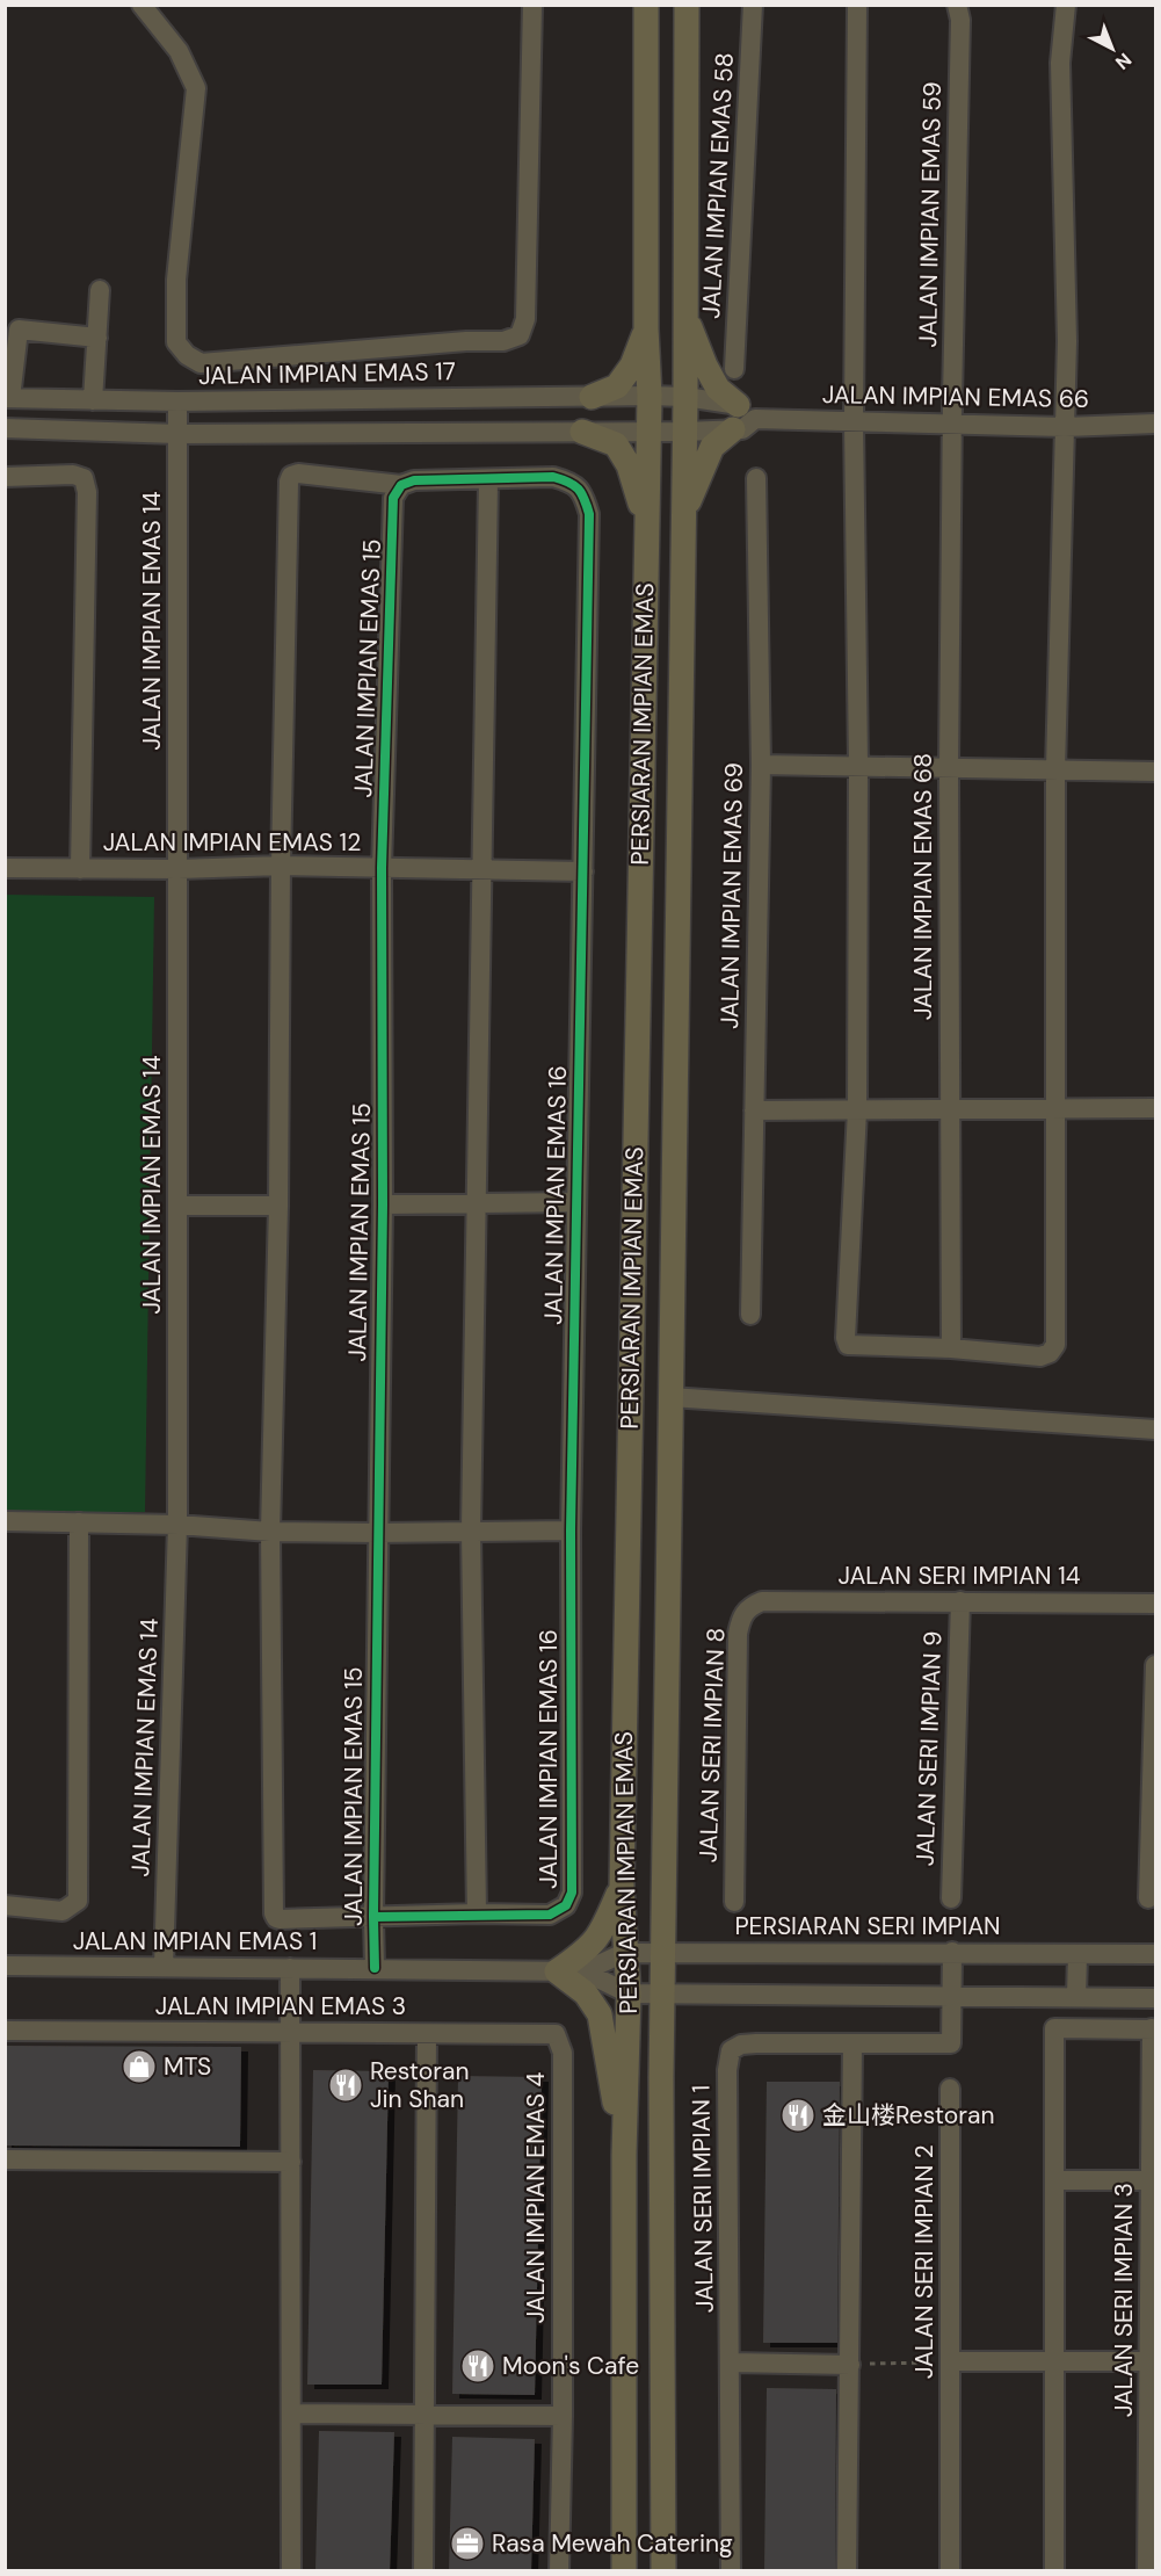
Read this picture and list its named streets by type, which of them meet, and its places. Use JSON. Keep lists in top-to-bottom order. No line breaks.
{"streets":{"main road":["PERSIARAN IMPIAN EMAS"],"street":["JALAN IMPIAN EMAS 58","JALAN IMPIAN EMAS 59","JALAN IMPIAN EMAS 17","JALAN IMPIAN EMAS 66","JALAN IMPIAN EMAS 14","JALAN IMPIAN EMAS 15","JALAN IMPIAN EMAS 12","JALAN IMPIAN EMAS 68","JALAN IMPIAN EMAS 69","JALAN IMPIAN EMAS 16","JALAN SERI IMPIAN 14","JALAN SERI IMPIAN 8","JALAN SERI IMPIAN 9","PERSIARAN SERI IMPIAN","JALAN IMPIAN EMAS 1","JALAN IMPIAN EMAS 3","JALAN IMPIAN EMAS 4","JALAN SERI IMPIAN 1","JALAN SERI IMPIAN 2","JALAN SERI IMPIAN 3"]},"crossings":[["JALAN IMPIAN EMAS 59","JALAN IMPIAN EMAS 66"],["JALAN IMPIAN EMAS 59","JALAN IMPIAN EMAS 68"],["JALAN IMPIAN EMAS 17","JALAN IMPIAN EMAS 66"],["JALAN IMPIAN EMAS 17","JALAN IMPIAN EMAS 14"],["JALAN IMPIAN EMAS 17","PERSIARAN IMPIAN EMAS"],["JALAN IMPIAN EMAS 66","PERSIARAN IMPIAN EMAS"],["JALAN IMPIAN EMAS 66","JALAN IMPIAN EMAS 68"],["JALAN IMPIAN EMAS 14","JALAN IMPIAN EMAS 12"],["JALAN IMPIAN EMAS 14","JALAN IMPIAN EMAS 1"],["JALAN IMPIAN EMAS 15","JALAN IMPIAN EMAS 12"],["JALAN IMPIAN EMAS 15","JALAN IMPIAN EMAS 16"],["JALAN IMPIAN EMAS 15","JALAN IMPIAN EMAS 1"],["PERSIARAN IMPIAN EMAS","PERSIARAN SERI IMPIAN"],["PERSIARAN IMPIAN EMAS","JALAN IMPIAN EMAS 1"],["JALAN IMPIAN EMAS 12","JALAN IMPIAN EMAS 16"],["JALAN SERI IMPIAN 14","JALAN SERI IMPIAN 8"],["JALAN SERI IMPIAN 14","JALAN SERI IMPIAN 9"],["PERSIARAN SERI IMPIAN","JALAN IMPIAN EMAS 1"],["JALAN IMPIAN EMAS 3","JALAN IMPIAN EMAS 4"]],"places":{"shop":["MTS"],"restaurant":["Restoran Jin Shan","金山楼Restoran","Moon's Cafe"],"office":["Rasa Mewah Catering"]},"north":"bottom right"}
